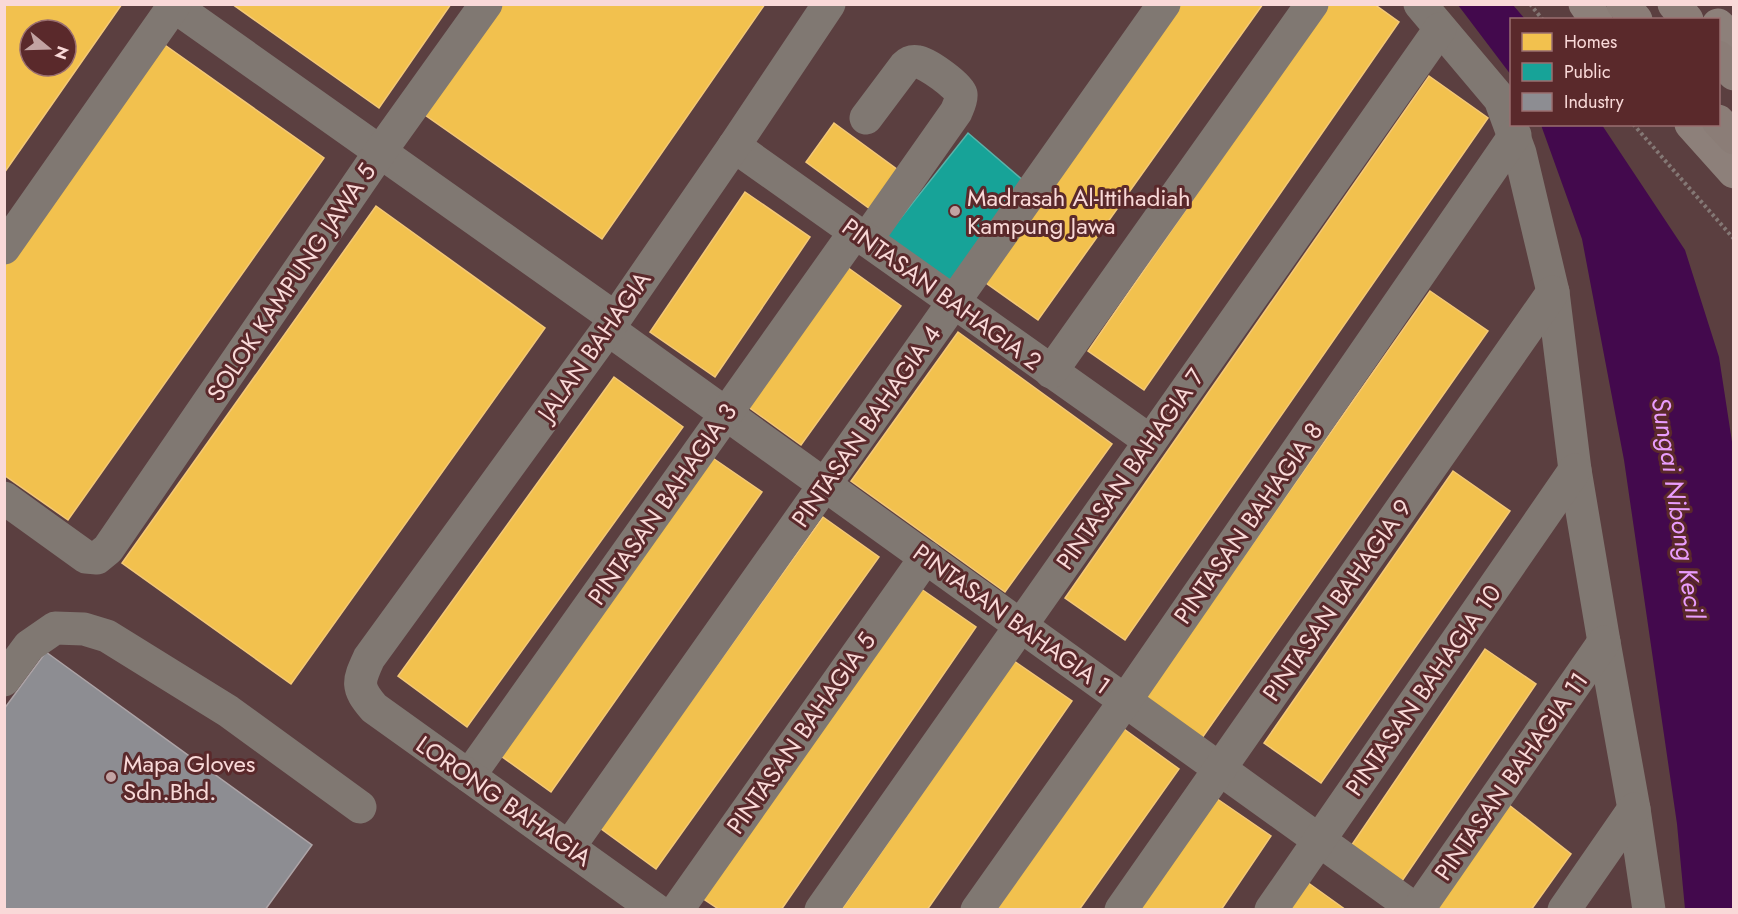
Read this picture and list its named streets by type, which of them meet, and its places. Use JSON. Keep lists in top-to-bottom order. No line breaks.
{"streets":{"street":["SOLOK KAMPUNG JAWA 5","PINTASAN BAHAGIA 2","JALAN BAHAGIA","PINTASAN BAHAGIA 4","PINTASAN BAHAGIA 7","PINTASAN BAHAGIA 3","PINTASAN BAHAGIA 8","PINTASAN BAHAGIA 9","PINTASAN BAHAGIA 1","PINTASAN BAHAGIA 10","PINTASAN BAHAGIA 5","PINTASAN BAHAGIA 11","LORONG BAHAGIA"]},"crossings":[["SOLOK KAMPUNG JAWA 5","PINTASAN BAHAGIA 1"],["PINTASAN BAHAGIA 2","JALAN BAHAGIA"],["PINTASAN BAHAGIA 2","PINTASAN BAHAGIA 4"],["PINTASAN BAHAGIA 2","PINTASAN BAHAGIA 7"],["PINTASAN BAHAGIA 2","PINTASAN BAHAGIA 3"],["JALAN BAHAGIA","PINTASAN BAHAGIA 1"],["JALAN BAHAGIA","LORONG BAHAGIA"],["PINTASAN BAHAGIA 4","PINTASAN BAHAGIA 1"],["PINTASAN BAHAGIA 4","LORONG BAHAGIA"],["PINTASAN BAHAGIA 7","PINTASAN BAHAGIA 1"],["PINTASAN BAHAGIA 3","PINTASAN BAHAGIA 1"],["PINTASAN BAHAGIA 3","LORONG BAHAGIA"],["PINTASAN BAHAGIA 8","PINTASAN BAHAGIA 1"],["PINTASAN BAHAGIA 9","PINTASAN BAHAGIA 1"],["PINTASAN BAHAGIA 1","PINTASAN BAHAGIA 10"],["PINTASAN BAHAGIA 1","PINTASAN BAHAGIA 5"],["PINTASAN BAHAGIA 1","PINTASAN BAHAGIA 11"]],"water":["Sungai Nibong Kecil"],"places":["Madrasah Al-Ittihadiah Kampung Jawa","Mapa Gloves Sdn.Bhd."],"legend":["Homes","Public","Industry"],"north":"right"}
